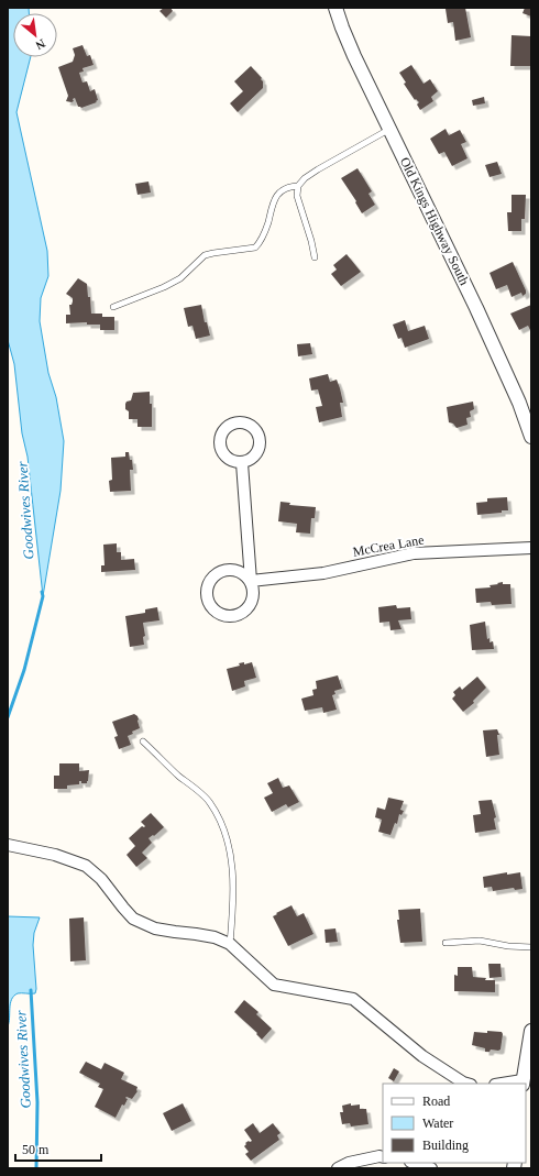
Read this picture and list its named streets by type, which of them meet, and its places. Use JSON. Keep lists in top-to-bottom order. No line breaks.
{"streets":{"street":["Old Kings Highway South","McCrea Lane"]},"water":["Goodwives River"],"legend":["Road","Water","Building"],"scale_bar":"50 m","north":"bottom right"}
